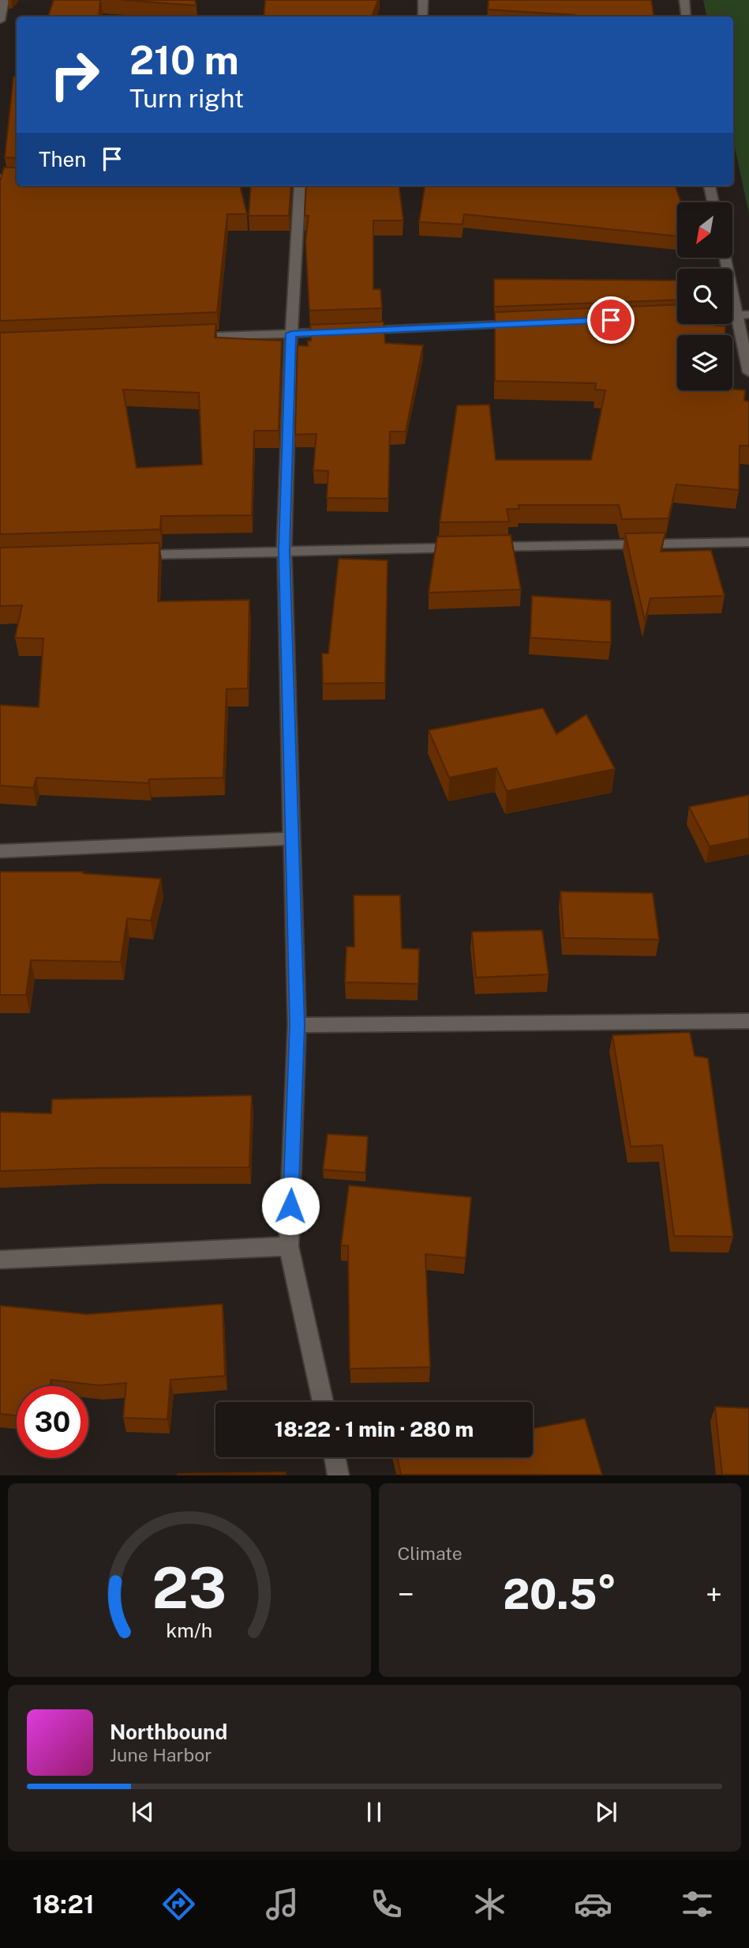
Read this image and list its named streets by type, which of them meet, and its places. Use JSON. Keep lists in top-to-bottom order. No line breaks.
{"north":"bottom left","page":{"turn":["210 m","Turn right"],"then":"Then","limit":"30","trip":"18:22 · 1 min · 280 m","tile":"Climate","heat":["−","20.5°","+"],"song":["Northbound","June Harbor"],"tabs":"18:21","gauge":["23","km/h"]}}
